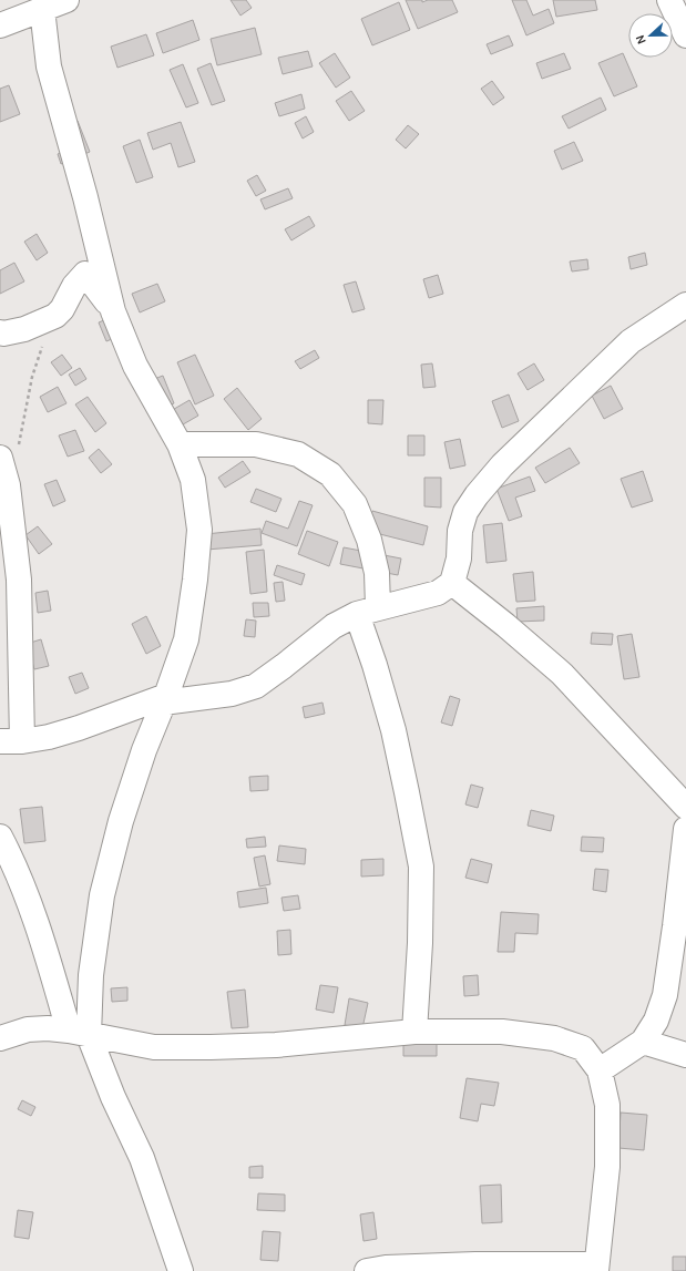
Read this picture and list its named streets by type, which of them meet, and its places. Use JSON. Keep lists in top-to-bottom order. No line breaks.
{"north":"left"}
